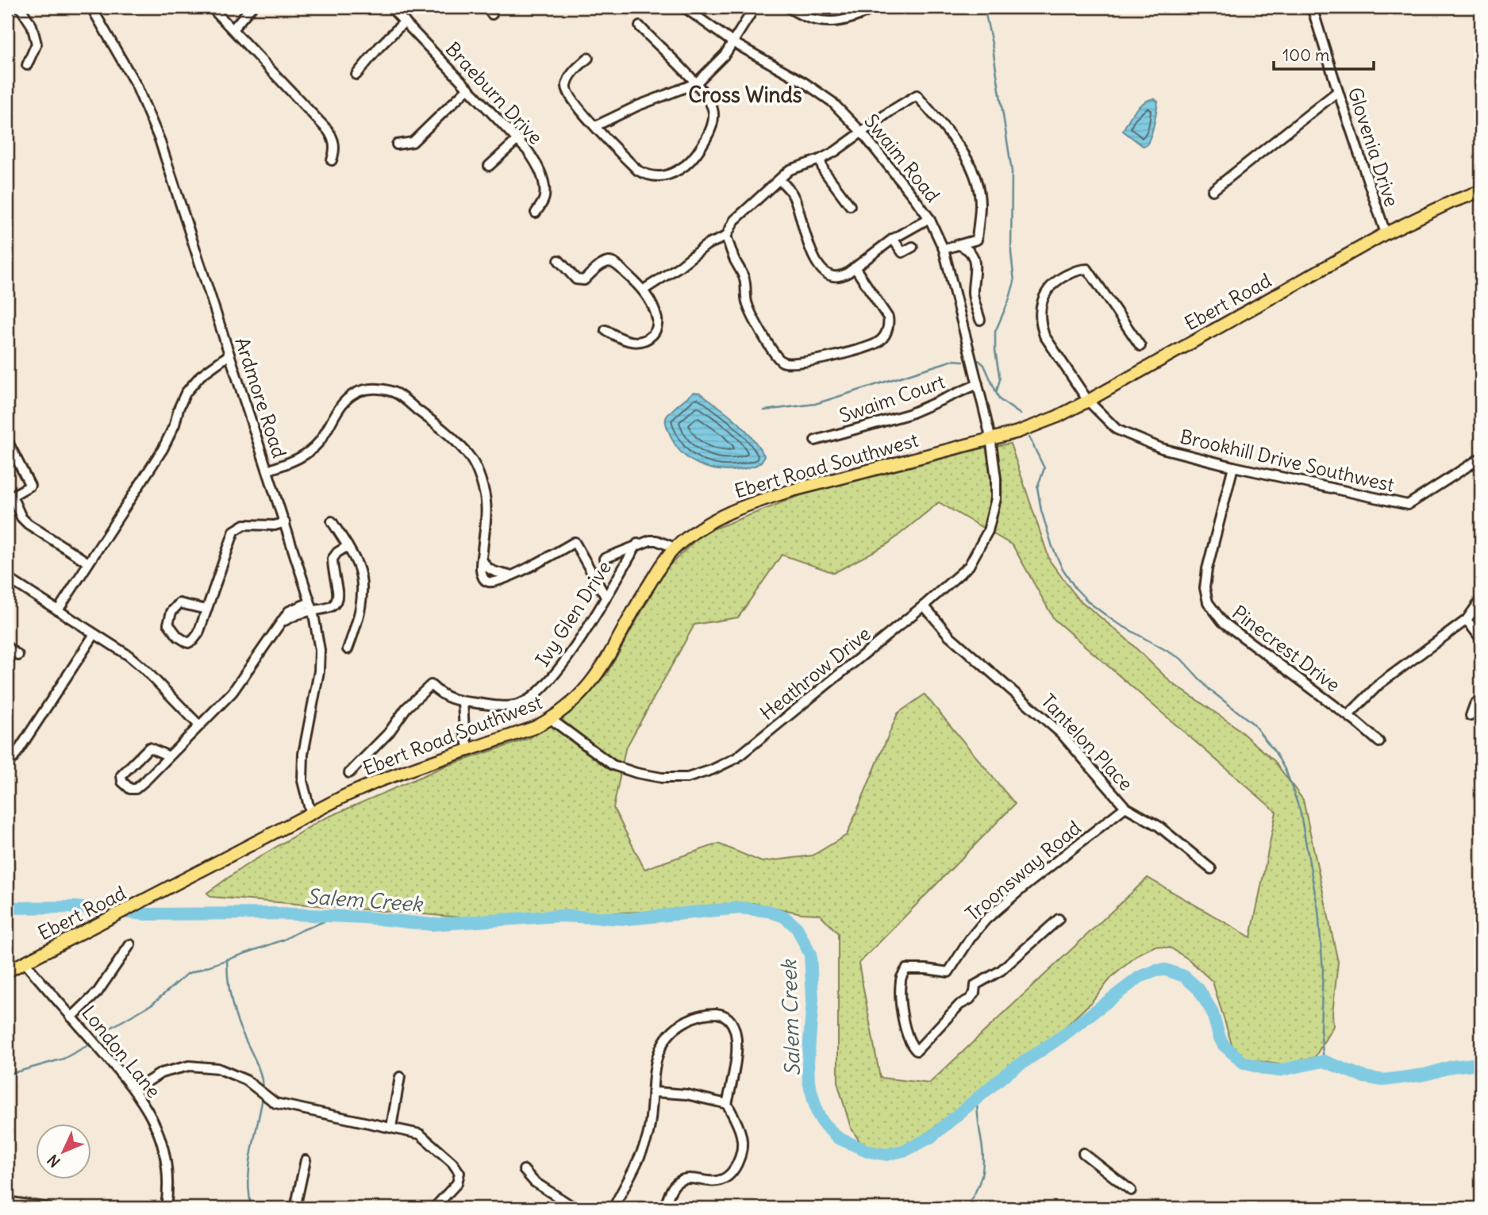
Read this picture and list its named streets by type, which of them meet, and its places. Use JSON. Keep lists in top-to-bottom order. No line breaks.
{"streets":{"main road":["Ebert Road","Ebert Road Southwest"],"street":["Braeburn Drive","Glovenia Drive","Swaim Road","Ardmore Road","Swaim Court","Brookhill Drive Southwest","Ivy Glen Drive","Pinecrest Drive","Heathrow Drive","Tantelon Place","Troonsway Road","London Lane"]},"crossings":[["Glovenia Drive","Ebert Road"],["Swaim Road","Ebert Road"],["Swaim Road","Swaim Court"],["Swaim Road","Ebert Road Southwest"],["Swaim Road","Heathrow Drive"],["Ebert Road","Brookhill Drive Southwest"],["Ebert Road","Ebert Road Southwest"],["Ebert Road","Heathrow Drive"],["Ebert Road","London Lane"],["Ardmore Road","Ebert Road Southwest"],["Brookhill Drive Southwest","Pinecrest Drive"],["Ebert Road Southwest","Heathrow Drive"],["Heathrow Drive","Tantelon Place"],["Tantelon Place","Troonsway Road"]],"districts":["Cross Winds"],"water":["Salem Creek"],"scale_bar":"100 m","north":"bottom left"}
